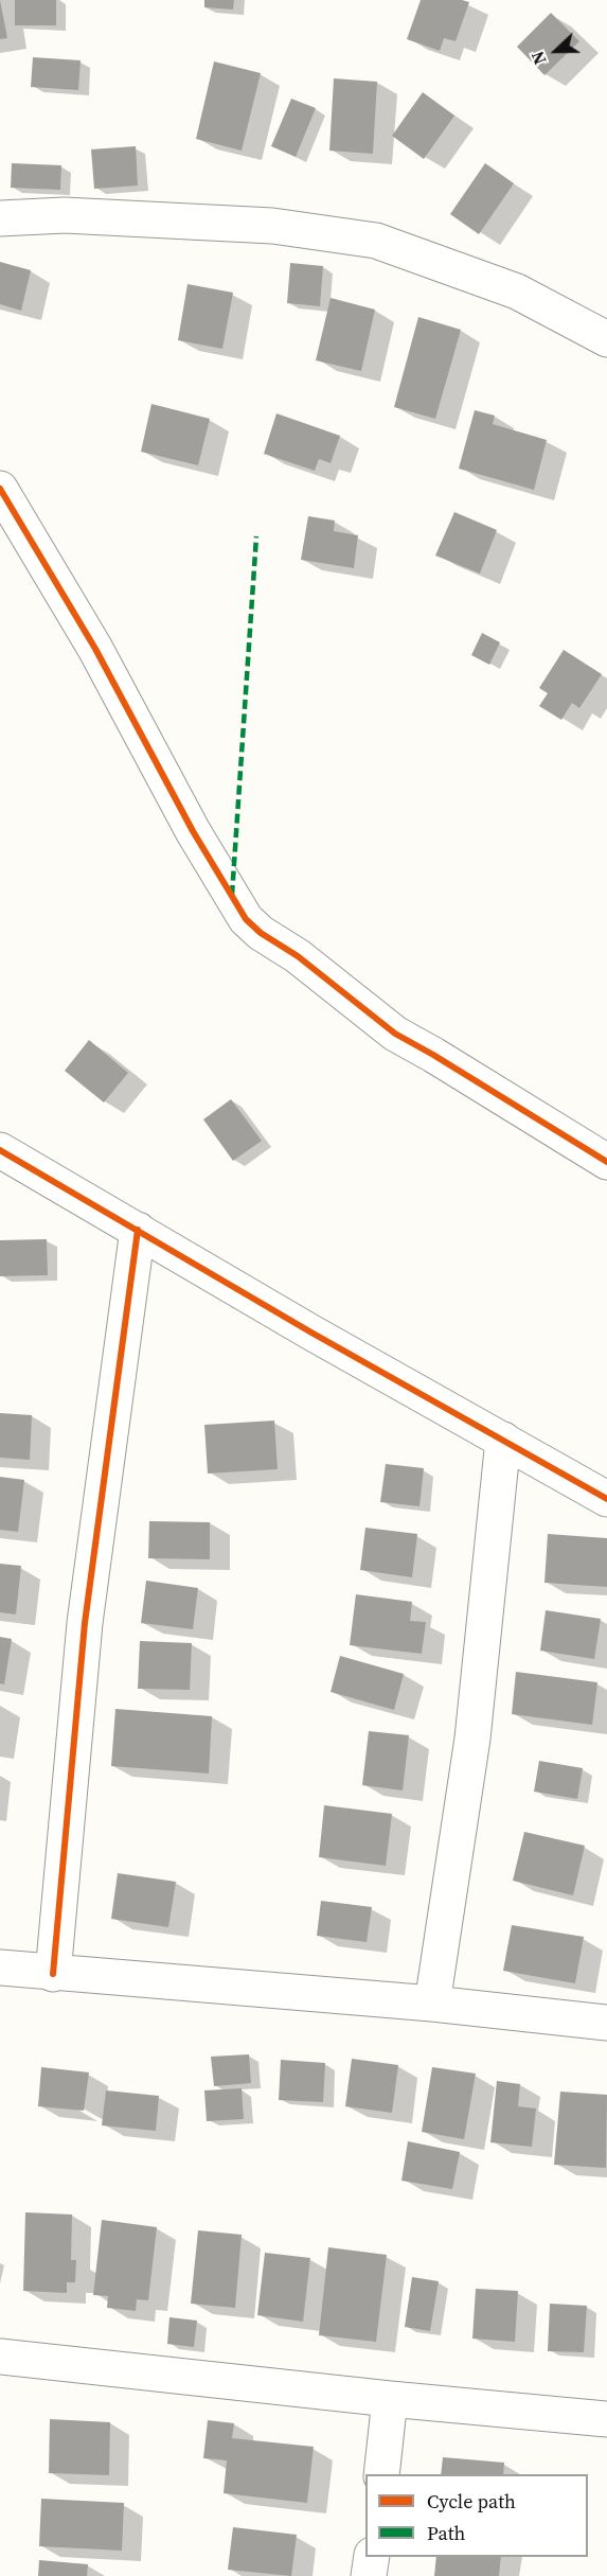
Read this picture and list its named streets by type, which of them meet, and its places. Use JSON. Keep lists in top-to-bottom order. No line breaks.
{"legend":["Cycle path","Path"],"north":"left"}
